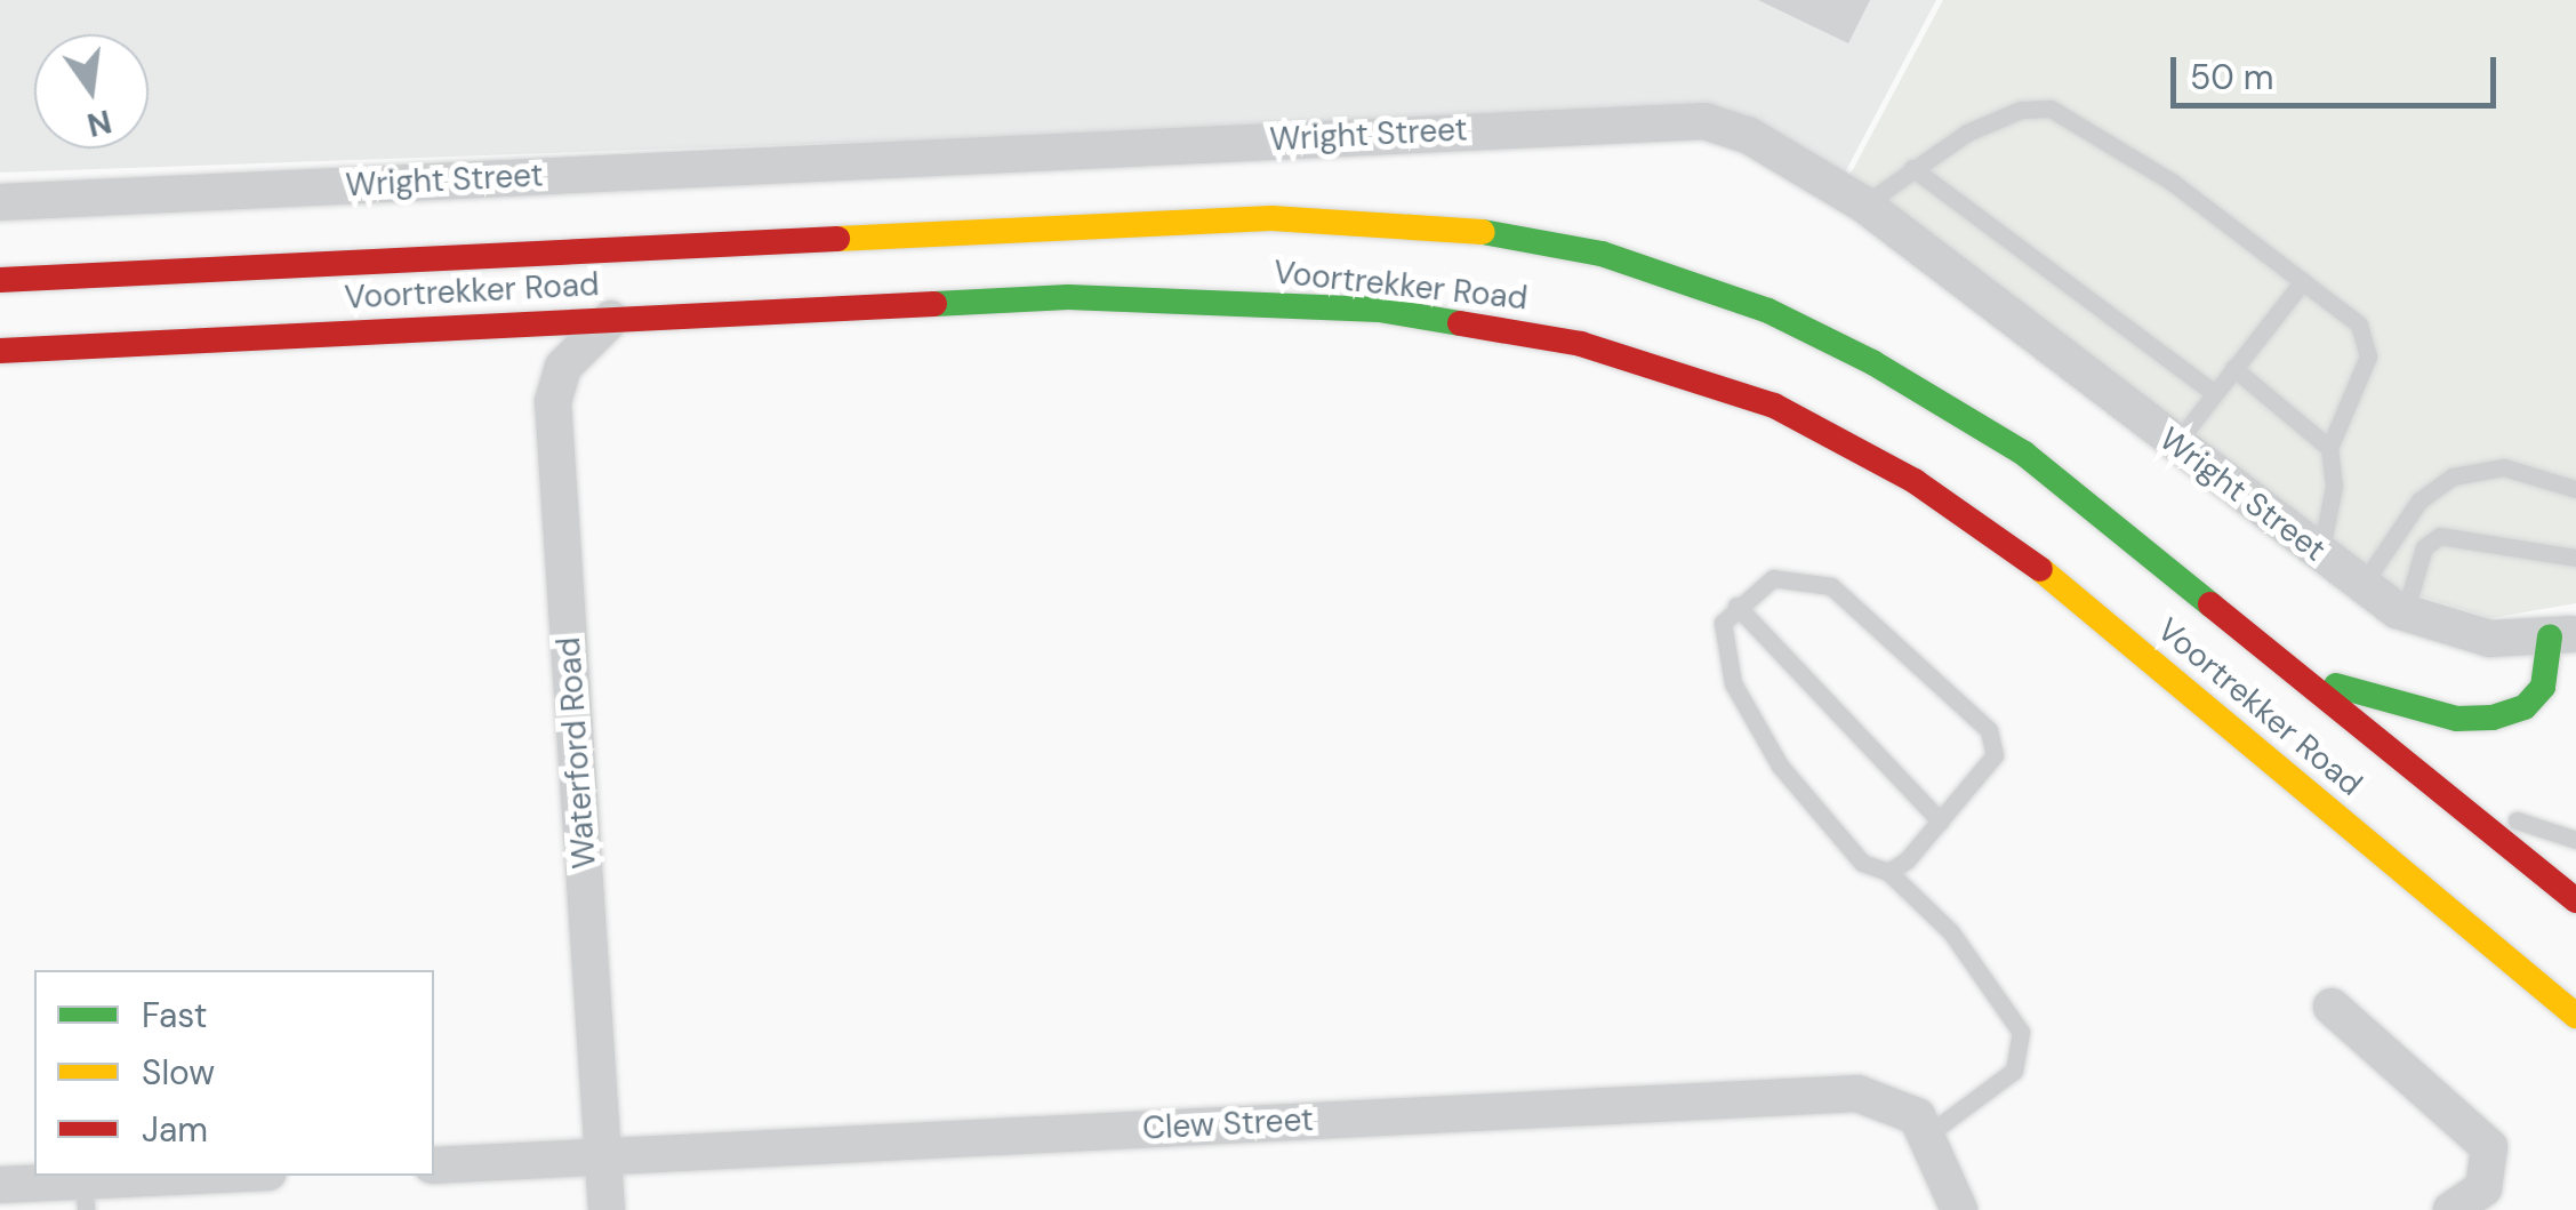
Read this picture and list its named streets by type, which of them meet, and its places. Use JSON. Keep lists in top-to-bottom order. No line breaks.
{"streets":{"main road":["Voortrekker Road"],"street":["Wright Street","Waterford Road","Clew Street"]},"crossings":[["Voortrekker Road","Waterford Road"],["Waterford Road","Clew Street"]],"legend":["Fast","Slow","Jam"],"scale_bar":"50 m","north":"bottom"}
